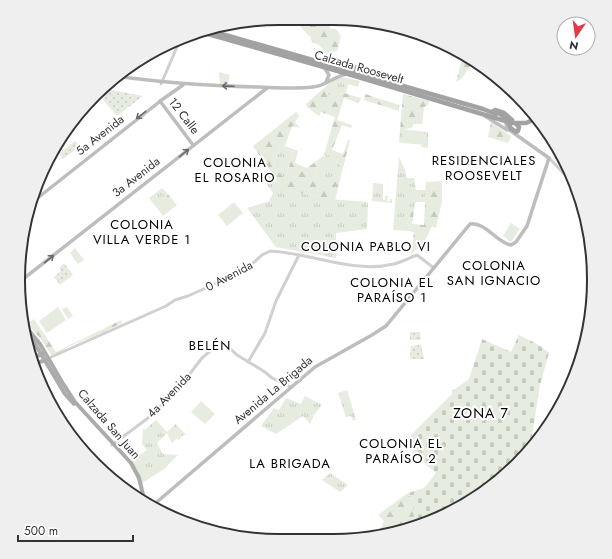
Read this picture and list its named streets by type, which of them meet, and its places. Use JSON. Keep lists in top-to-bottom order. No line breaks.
{"streets":{"highway":["Calzada Roosevelt"],"main road":["12 Calle","5a Avenida","3a Avenida","Avenida La Brigada","Calzada San Juan"],"street":["0 Avenida","4a Avenida"]},"crossings":[["12 Calle","5a Avenida"],["12 Calle","3a Avenida"],["0 Avenida","Avenida La Brigada"],["0 Avenida","Calzada San Juan"],["4a Avenida","Calzada San Juan"]],"one_way":["5a Avenida","3a Avenida"],"districts":["RESIDENCIALES ROOSEVELT","COLONIA EL ROSARIO","COLONIA VILLA VERDE 1","COLONIA PABLO VI","COLONIA SAN IGNACIO","COLONIA EL PARAÍSO 1","BELÉN","ZONA 7","COLONIA EL PARAÍSO 2","LA BRIGADA"],"scale_bar":"500 m","north":"bottom"}
